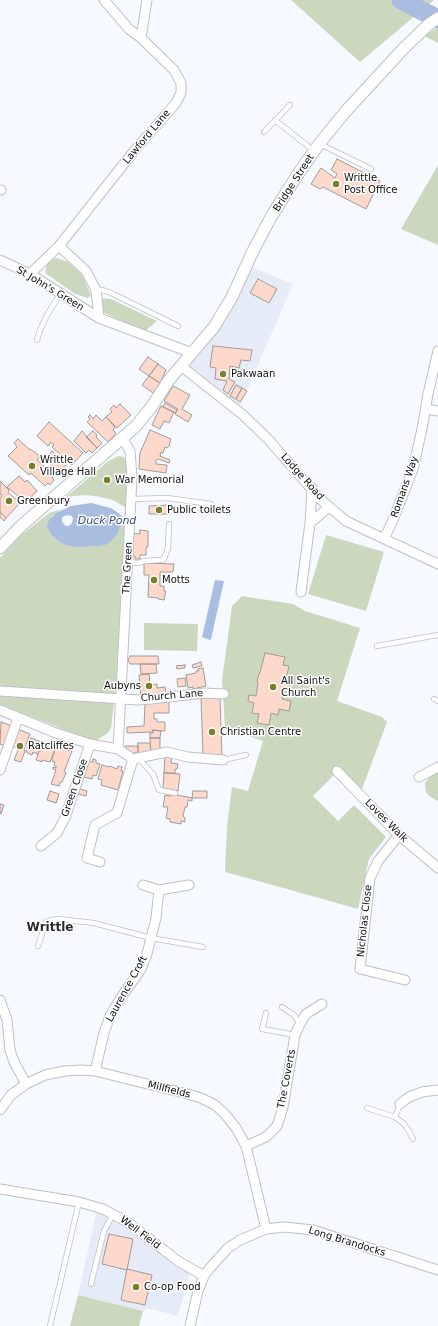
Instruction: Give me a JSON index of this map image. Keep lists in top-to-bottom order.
{
  "streets": {
    "street": [
      "Lawford Lane",
      "Bridge Street",
      "St John's Green",
      "Lodge Road",
      "Romans Way",
      "The Green",
      "Church Lane",
      "Green Close",
      "Loves Walk",
      "Nicholas Close",
      "Laurence Croft",
      "The Coverts",
      "Millfields",
      "Well Field",
      "Long Brandocks"
    ]
  },
  "crossings": [
    ["Lawford Lane", "St John's Green"],
    ["Bridge Street", "St John's Green"],
    ["Bridge Street", "Lodge Road"],
    ["St John's Green", "Lodge Road"],
    ["Lodge Road", "Romans Way"],
    ["The Green", "Church Lane"],
    ["Loves Walk", "Nicholas Close"],
    ["Laurence Croft", "Millfields"],
    ["The Coverts", "Millfields"],
    ["Millfields", "Long Brandocks"],
    ["Well Field", "Long Brandocks"]
  ],
  "districts": ["Writtle"],
  "water": ["Duck Pond"],
  "places": [
    "Writtle Post Office",
    "Pakwaan",
    "Writtle Village Hall",
    "War Memorial",
    "Greenbury",
    "Public toilets",
    "Motts",
    "Aubyns",
    "All Saint's Church",
    "Christian Centre",
    "Ratcliffes",
    "Co-op Food"
  ]
}
